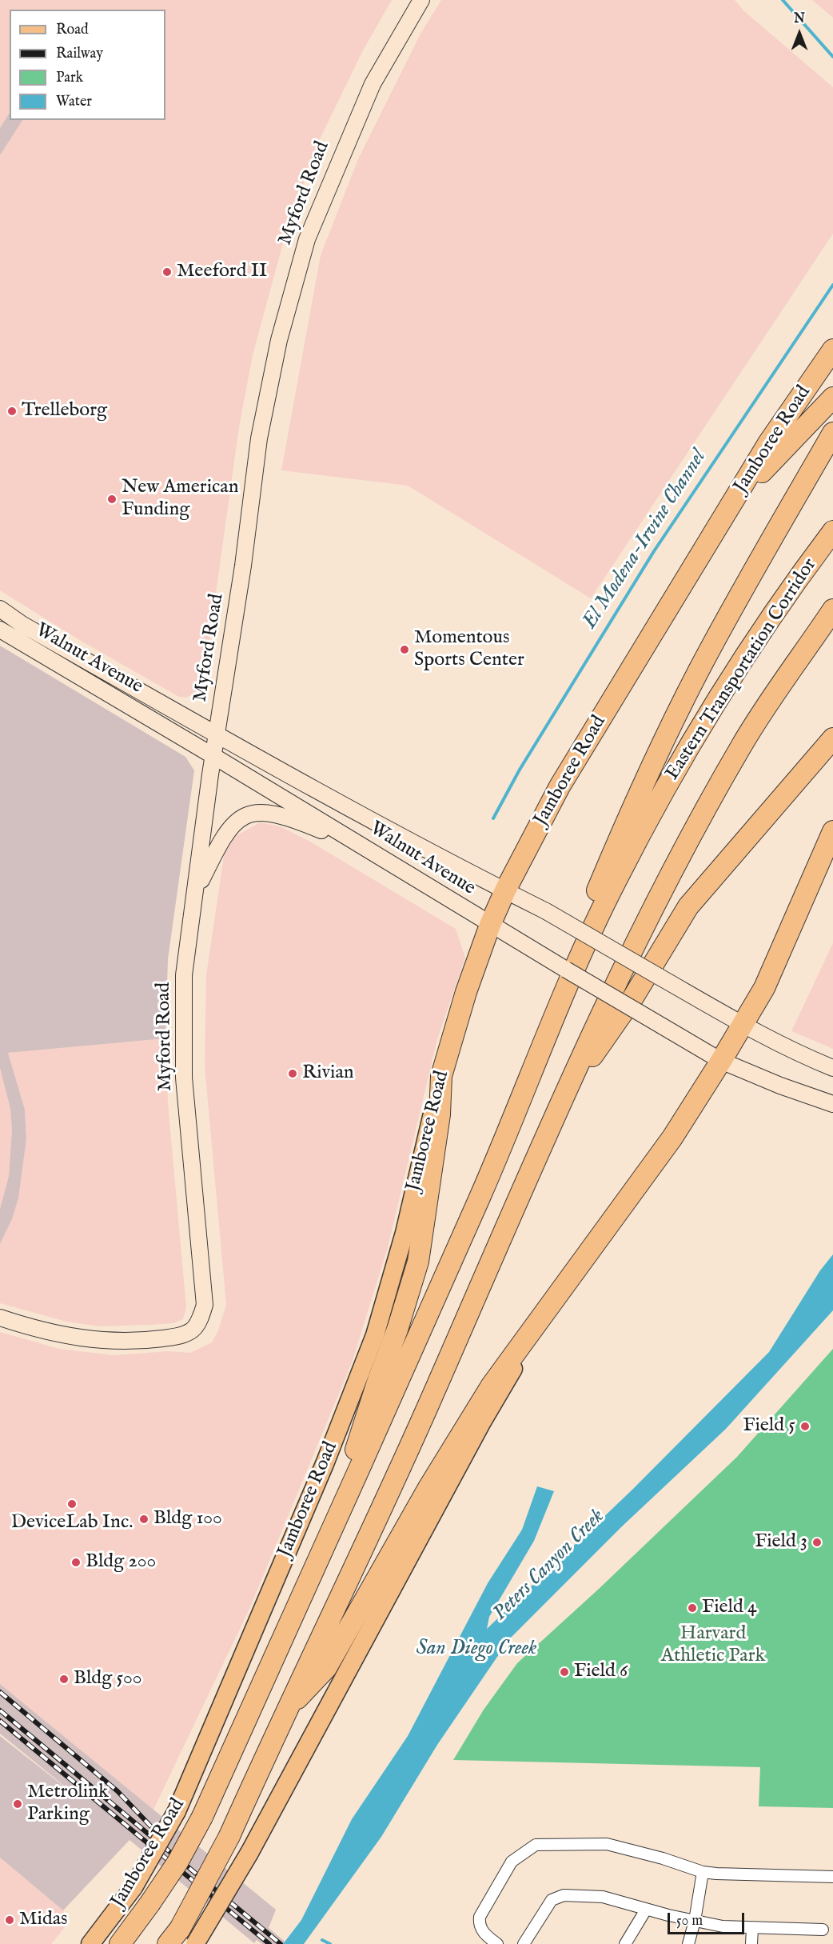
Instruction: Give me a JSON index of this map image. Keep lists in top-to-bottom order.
{
  "streets": {
    "highway": ["Jamboree Road", "Eastern Transportation Corridor"],
    "main road": ["Myford Road", "Walnut Avenue"]
  },
  "crossings": [
    ["Myford Road", "Walnut Avenue"],
    ["Jamboree Road", "Walnut Avenue"],
    ["Jamboree Road", "Eastern Transportation Corridor"]
  ],
  "water": ["El Modena-Irvine Channel", "Peters Canyon Creek", "San Diego Creek"],
  "parks": ["Harvard Athletic Park"],
  "places": [
    "Meeford II",
    "Trelleborg",
    "New American Funding",
    "Momentous Sports Center",
    "Rivian",
    "Field 5",
    "DeviceLab Inc.",
    "Bldg 100",
    "Field 3",
    "Bldg 200",
    "Field 4",
    "Field 6",
    "Bldg 500",
    "Metrolink Parking",
    "Midas"
  ],
  "legend": [
    "Road",
    "Railway",
    "Park",
    "Water"
  ],
  "scale_bar": "50 m",
  "north": "top"
}
